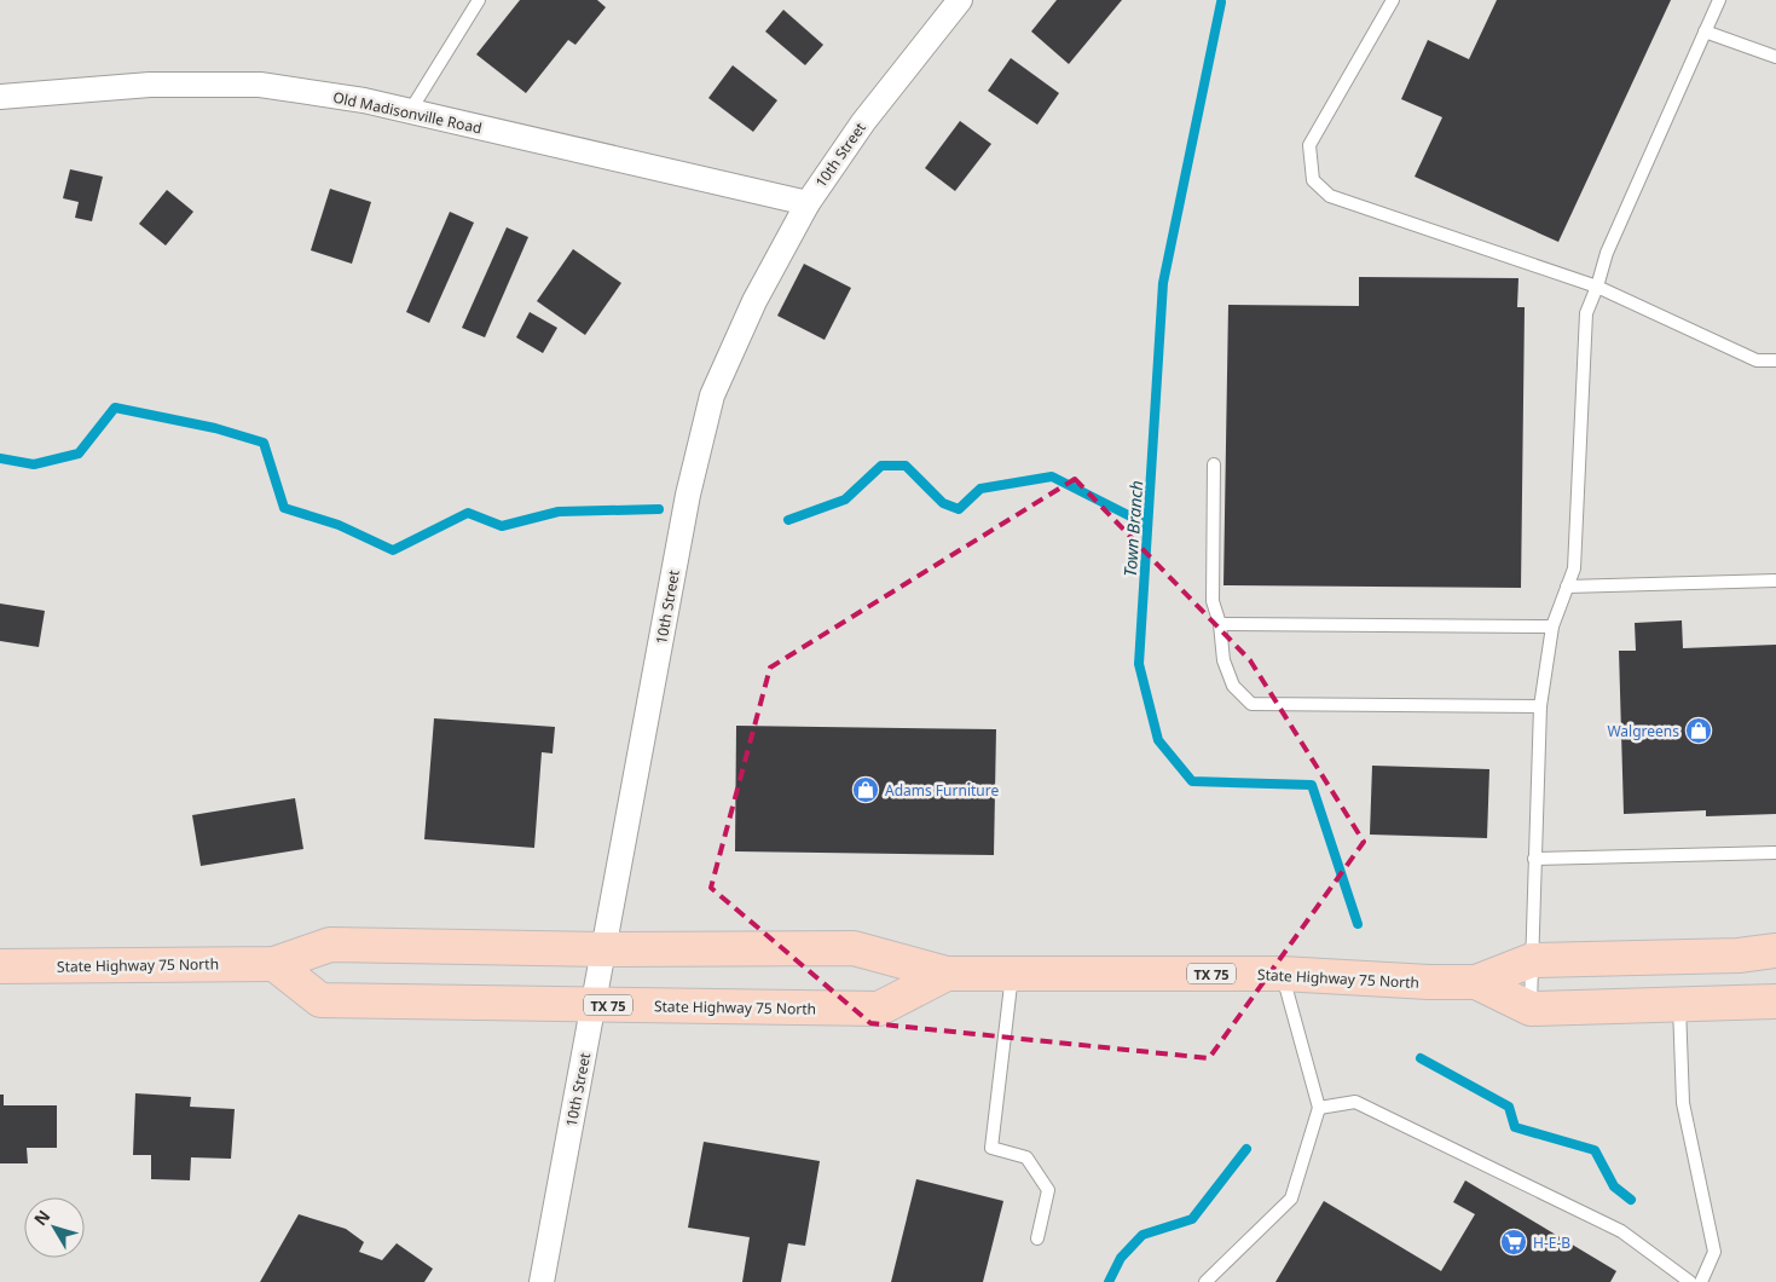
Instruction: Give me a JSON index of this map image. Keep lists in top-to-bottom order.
{
  "streets": {
    "main road": ["State Highway 75 North", "TX 75"],
    "street": ["Old Madisonville Road", "10th Street"]
  },
  "crossings": [
    ["Old Madisonville Road", "10th Street"],
    ["10th Street", "State Highway 75 North"]
  ],
  "water": ["Town Branch"],
  "places": {
    "shop": ["Walgreens", "Adams Furniture"],
    "supermarket": ["H-E-B"]
  },
  "north": "top left"
}
